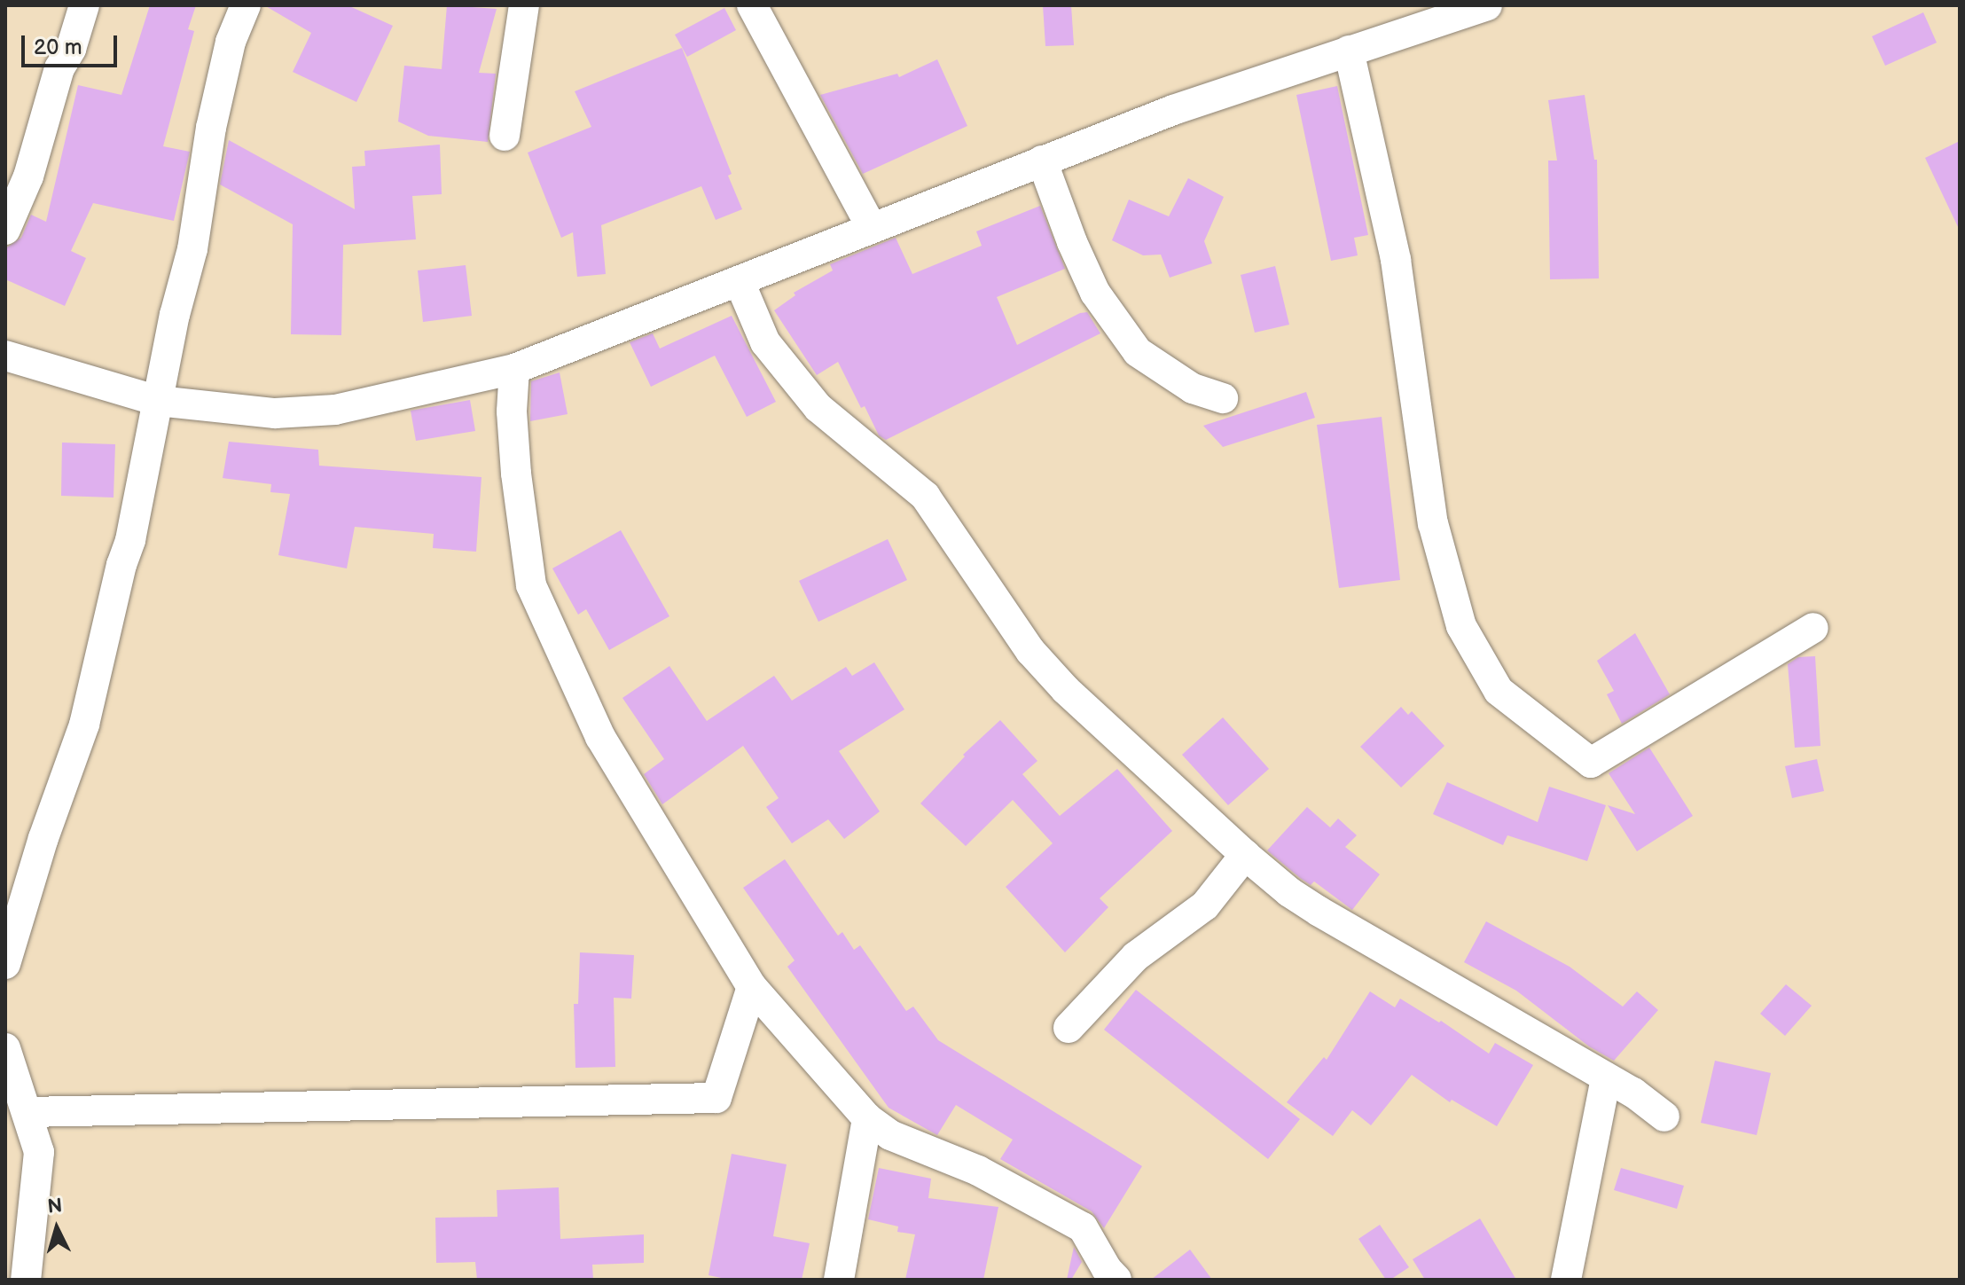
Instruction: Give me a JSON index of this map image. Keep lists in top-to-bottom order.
{
  "scale_bar": "20 m",
  "north": "top"
}
